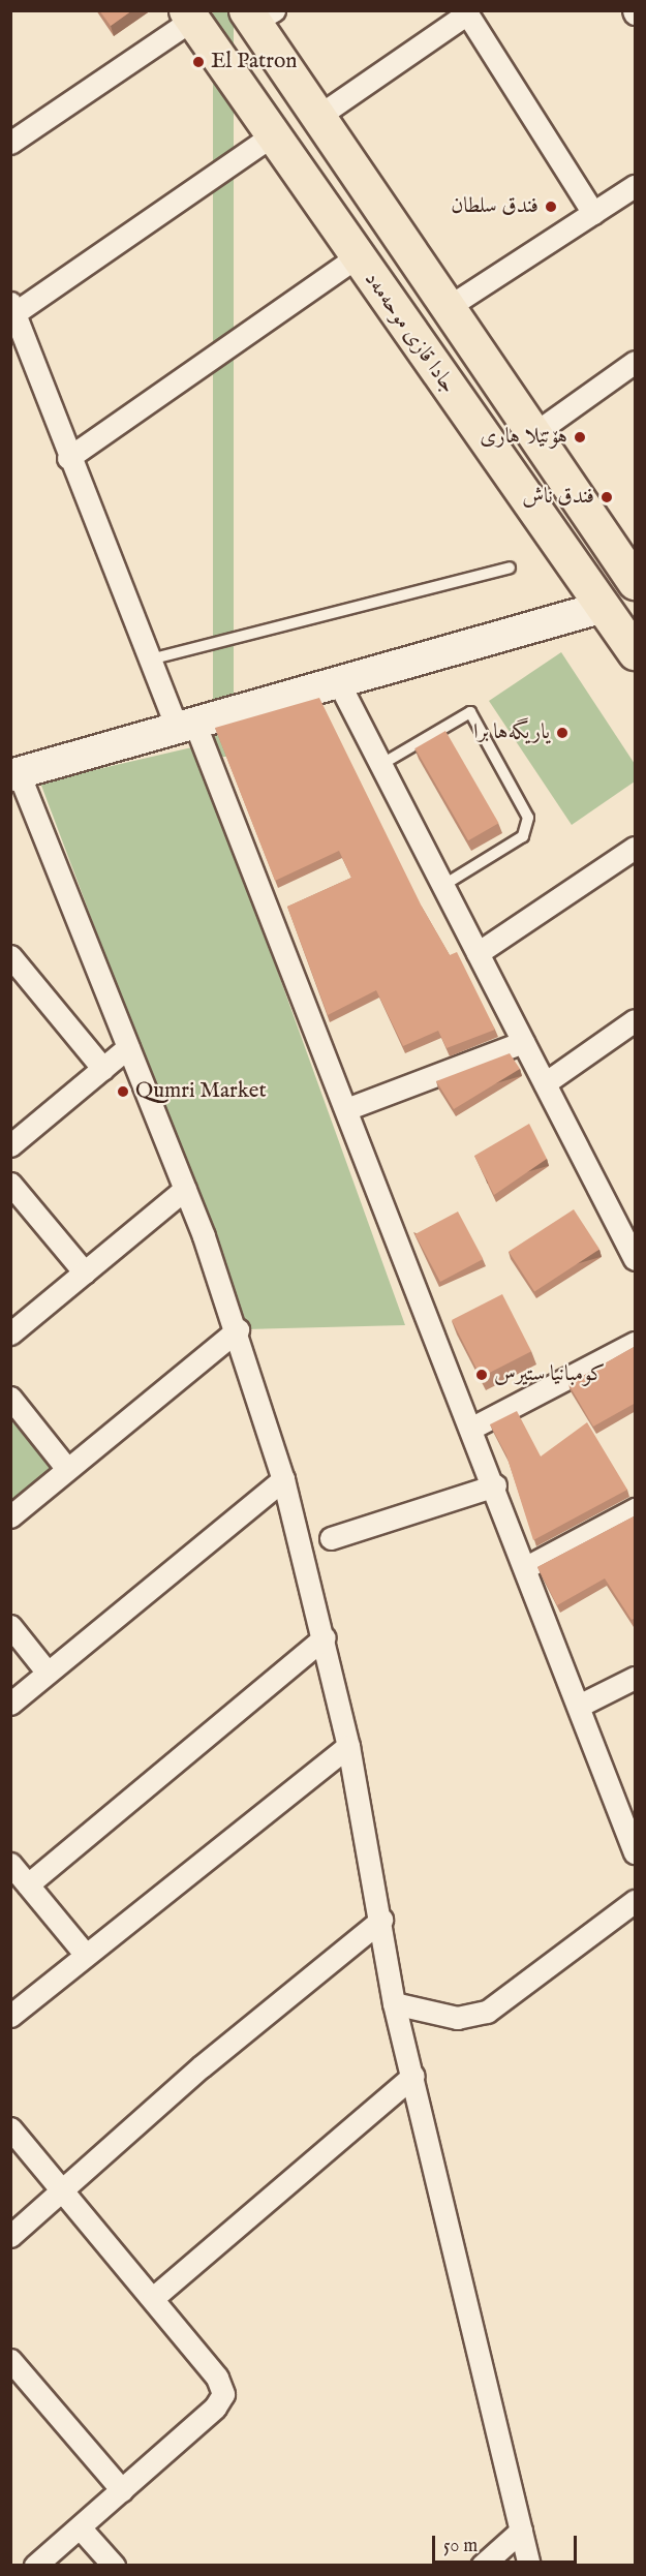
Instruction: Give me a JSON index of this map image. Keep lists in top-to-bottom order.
{
  "streets": {
    "main road": ["جادا قازی موحەمەد"]
  },
  "places": [
    "El Patron",
    "فندق سلطان",
    "هۆتێلا هاری",
    "فندق ناش",
    "یاریگەها برا",
    "Qumri Market",
    "كومبانيا ستيرس"
  ],
  "scale_bar": "50 m"
}
